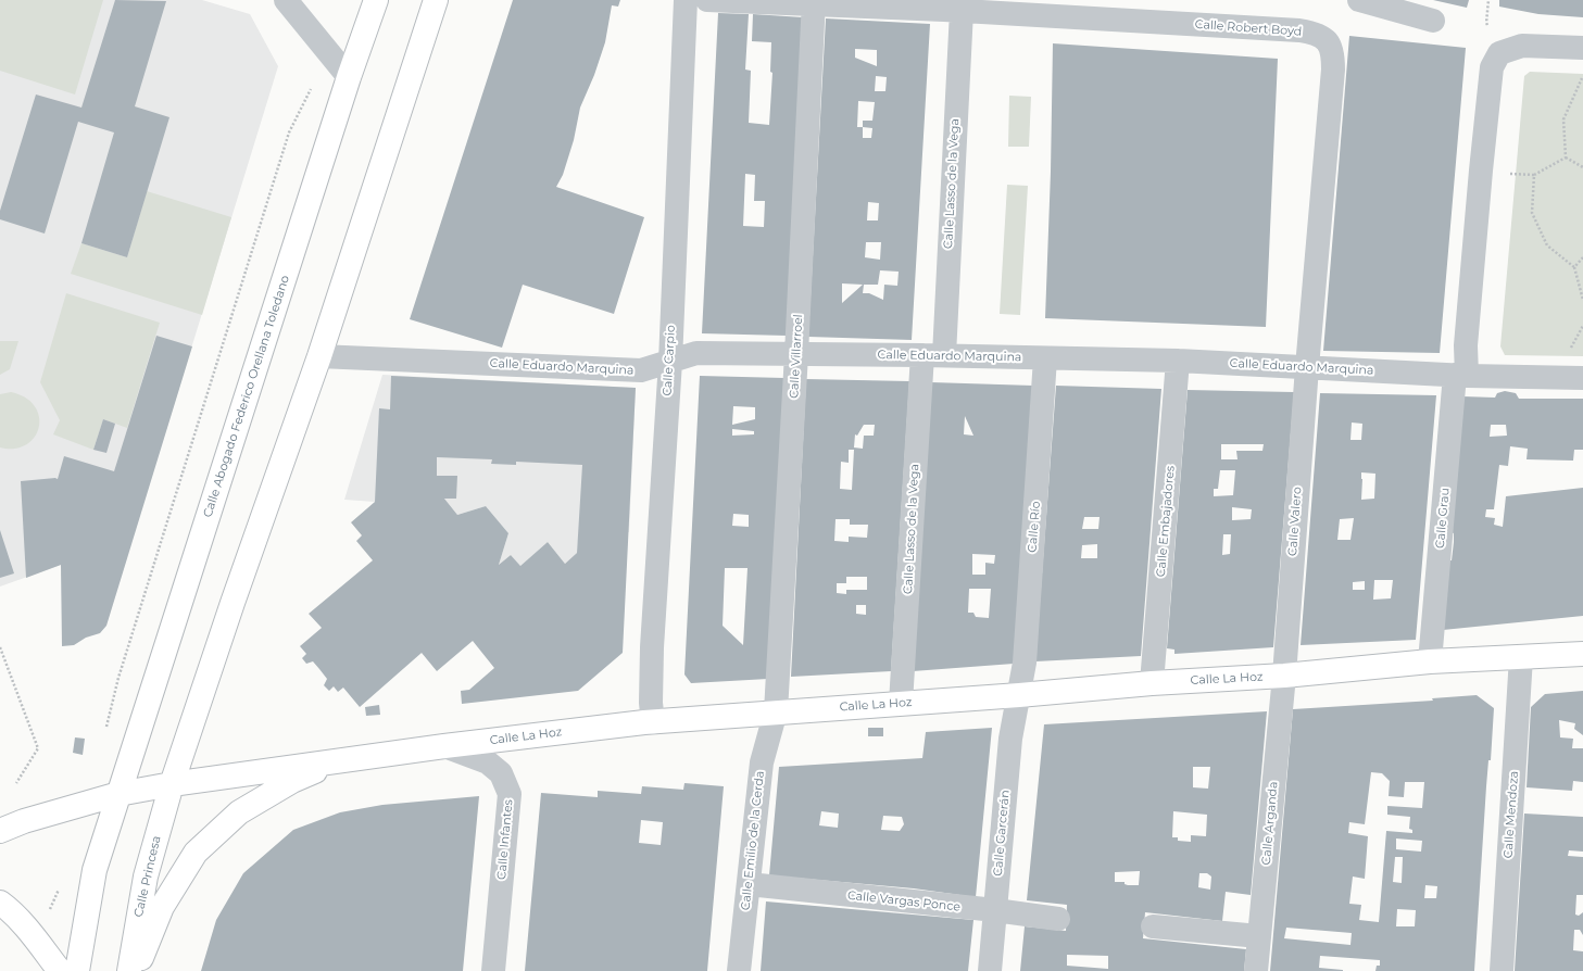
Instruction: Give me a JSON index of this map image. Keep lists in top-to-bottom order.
{
  "streets": {
    "main road": ["Calle Abogado Federico Orellana Toledano", "Calle La Hoz", "Calle Princesa"],
    "street": [
      "Calle Robert Boyd",
      "Calle Lasso de la Vega",
      "Calle Villarroel",
      "Calle Eduardo Marquina",
      "Calle Carpio",
      "Calle Grau",
      "Calle Embajadores",
      "Calle Valero",
      "Calle Río",
      "Calle Mendoza",
      "Calle Arganda",
      "Calle Garcerán",
      "Calle Infantes",
      "Calle Emilio de la Cerda",
      "Calle Vargas Ponce"
    ]
  },
  "crossings": [
    ["Calle Robert Boyd", "Calle Lasso de la Vega"],
    ["Calle Robert Boyd", "Calle Eduardo Marquina"],
    ["Calle Robert Boyd", "Calle Valero"],
    ["Calle Lasso de la Vega", "Calle Eduardo Marquina"],
    ["Calle Lasso de la Vega", "Calle La Hoz"],
    ["Calle Villarroel", "Calle Eduardo Marquina"],
    ["Calle Villarroel", "Calle La Hoz"],
    ["Calle Villarroel", "Calle Emilio de la Cerda"],
    ["Calle Eduardo Marquina", "Calle Carpio"],
    ["Calle Eduardo Marquina", "Calle Grau"],
    ["Calle Eduardo Marquina", "Calle Embajadores"],
    ["Calle Eduardo Marquina", "Calle Valero"],
    ["Calle Eduardo Marquina", "Calle Río"],
    ["Calle Carpio", "Calle La Hoz"],
    ["Calle Abogado Federico Orellana Toledano", "Calle La Hoz"],
    ["Calle Grau", "Calle La Hoz"],
    ["Calle Embajadores", "Calle La Hoz"],
    ["Calle Valero", "Calle La Hoz"],
    ["Calle Valero", "Calle Arganda"],
    ["Calle Río", "Calle La Hoz"],
    ["Calle Río", "Calle Garcerán"],
    ["Calle La Hoz", "Calle Mendoza"],
    ["Calle La Hoz", "Calle Arganda"],
    ["Calle La Hoz", "Calle Garcerán"],
    ["Calle La Hoz", "Calle Infantes"],
    ["Calle La Hoz", "Calle Emilio de la Cerda"],
    ["Calle La Hoz", "Calle Princesa"],
    ["Calle Garcerán", "Calle Vargas Ponce"],
    ["Calle Emilio de la Cerda", "Calle Vargas Ponce"]
  ]
}
